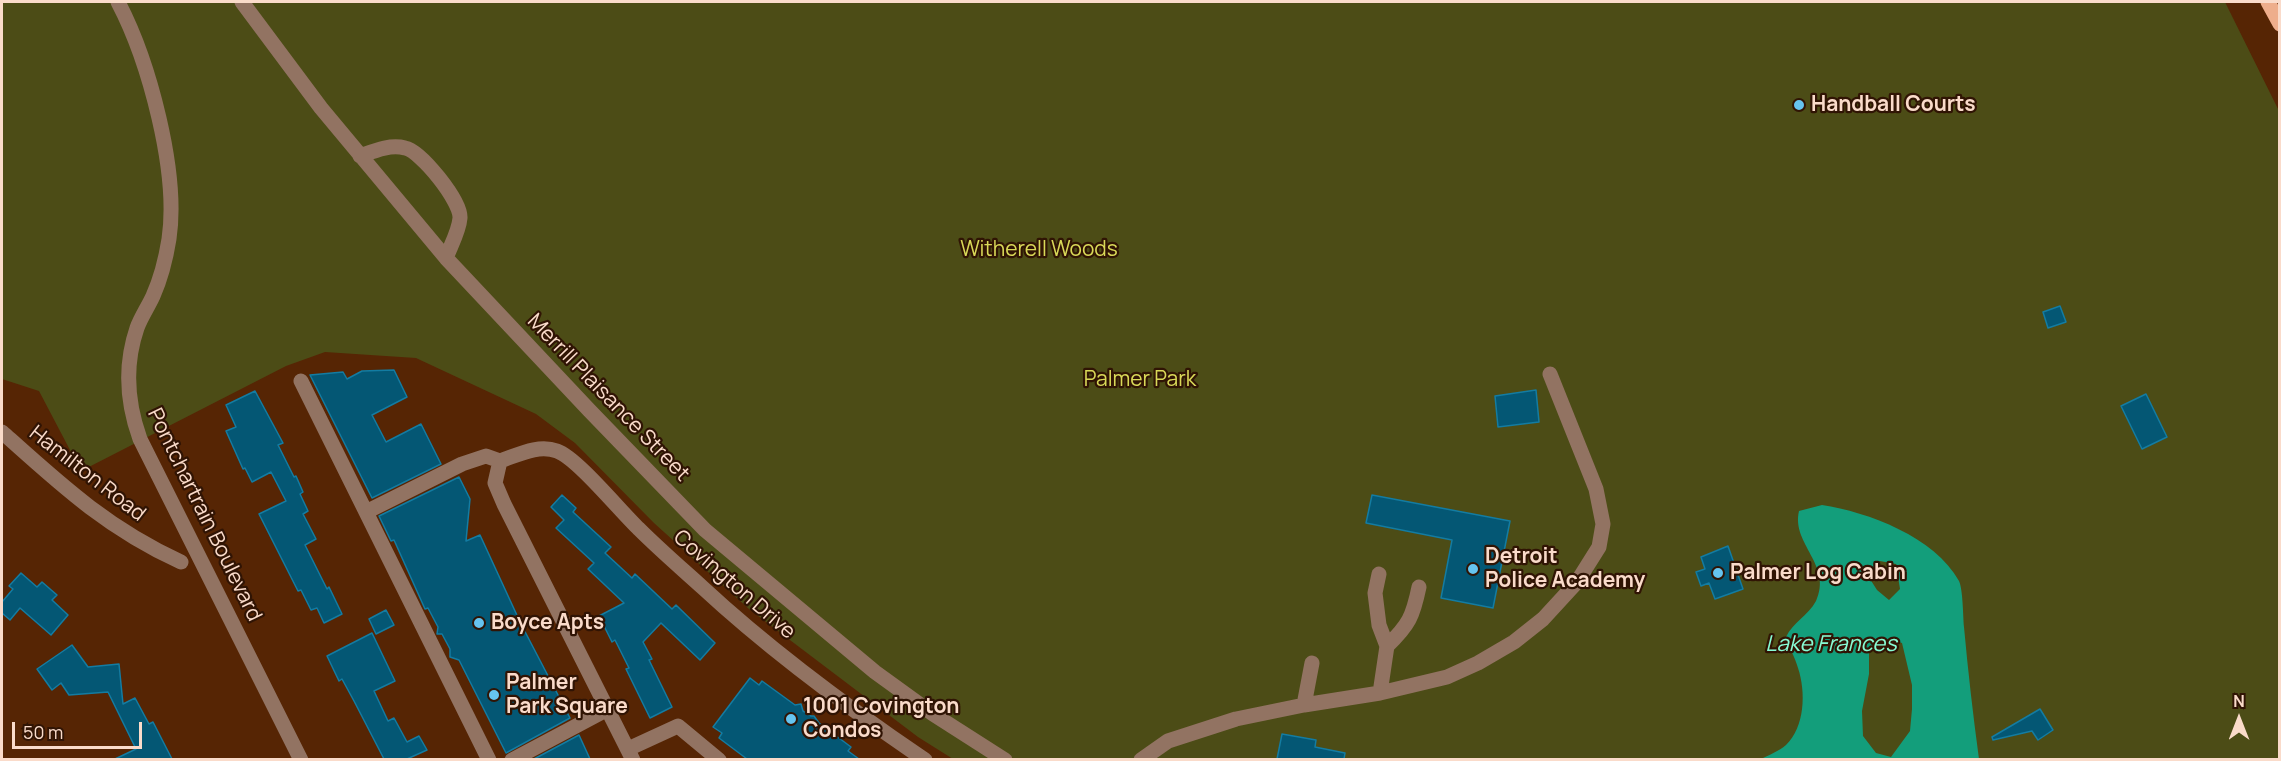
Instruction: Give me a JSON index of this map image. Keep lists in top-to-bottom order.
{
  "streets": {
    "street": [
      "Merrill Plaisance Street",
      "Hamilton Road",
      "Pontchartrain Boulevard",
      "Covington Drive"
    ]
  },
  "water": ["Lake Frances"],
  "parks": ["Witherell Woods", "Palmer Park"],
  "places": [
    "Handball Courts",
    "Detroit Police Academy",
    "Palmer Log Cabin",
    "Boyce Apts",
    "Palmer Park Square",
    "1001 Covington Condos"
  ],
  "scale_bar": "50 m",
  "north": "top"
}
